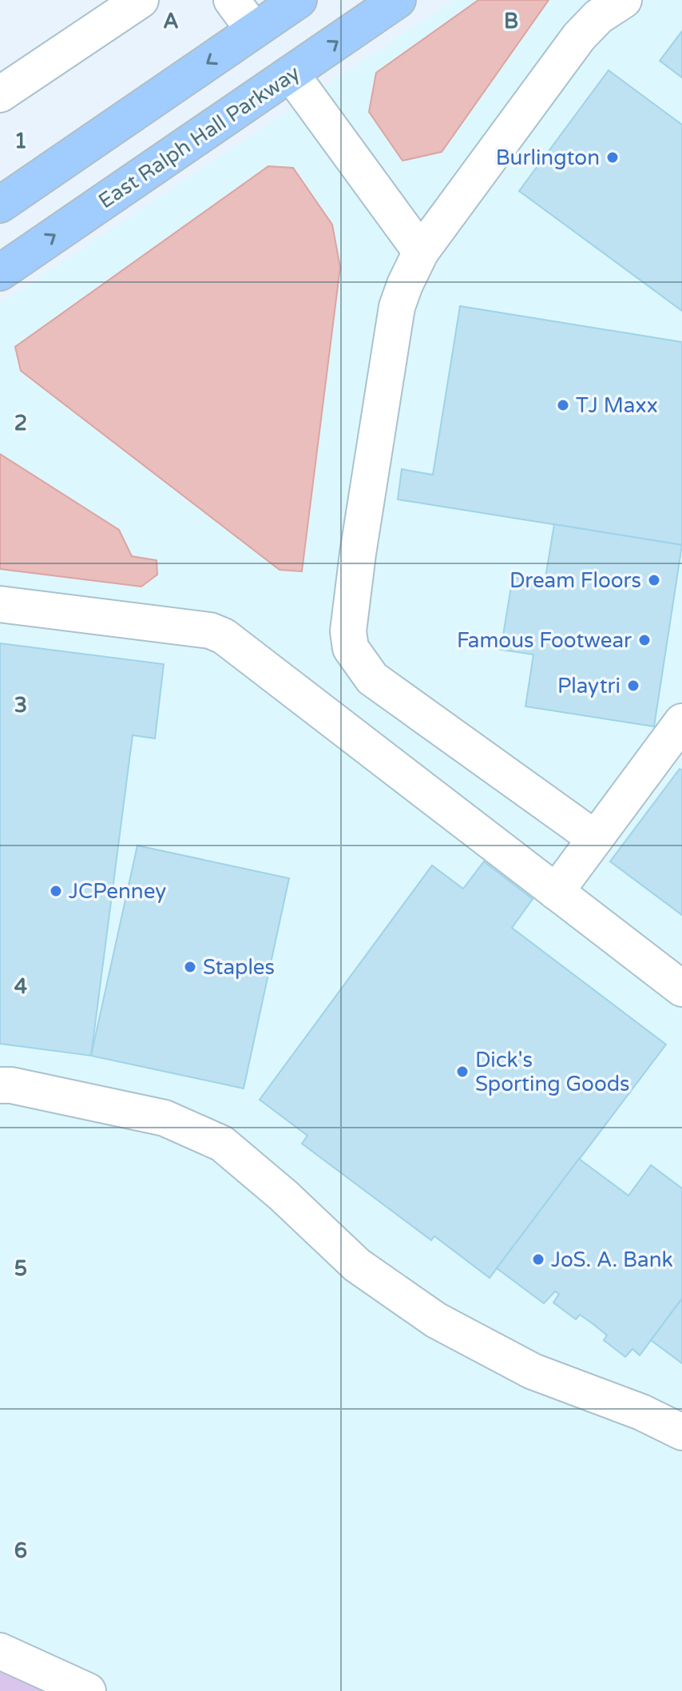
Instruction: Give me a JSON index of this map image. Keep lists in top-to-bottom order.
{
  "streets": {
    "main road": ["East Ralph Hall Parkway"]
  },
  "places": [
    "Burlington",
    "TJ Maxx",
    "Dream Floors",
    "Famous Footwear",
    "Playtri",
    "JCPenney",
    "Staples",
    "Dick's Sporting Goods",
    "JoS. A. Bank"
  ],
  "grid": {
    "columns": ["A", "B"],
    "rows": [
      "1",
      "2",
      "3",
      "4",
      "5",
      "6"
    ]
  }
}
